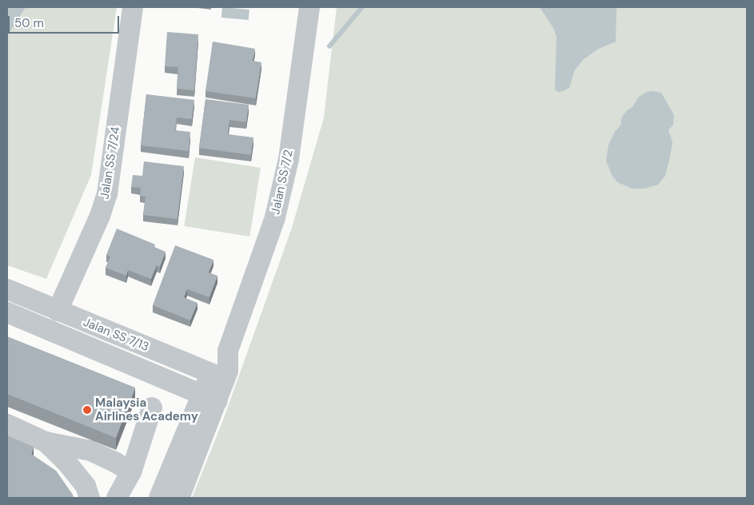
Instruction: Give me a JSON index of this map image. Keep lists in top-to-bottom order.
{
  "streets": {
    "street": ["Jalan SS 7/24", "Jalan SS 7/2", "Jalan SS 7/13"]
  },
  "crossings": [
    ["Jalan SS 7/24", "Jalan SS 7/13"],
    ["Jalan SS 7/2", "Jalan SS 7/13"]
  ],
  "places": ["Malaysia Airlines Academy"],
  "scale_bar": "50 m"
}
